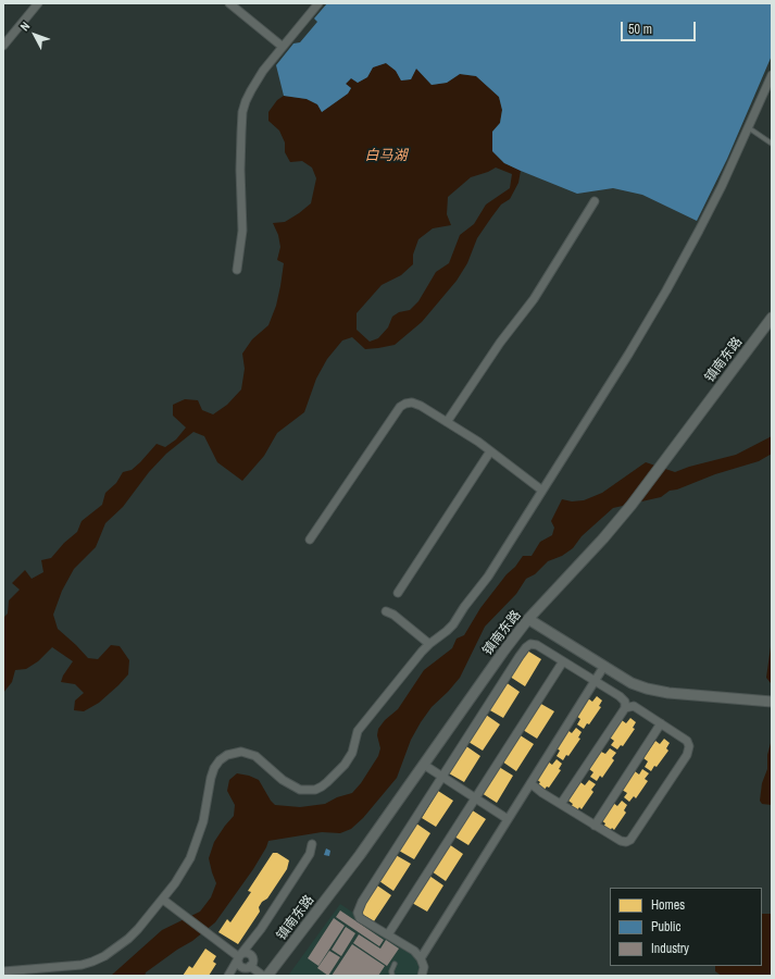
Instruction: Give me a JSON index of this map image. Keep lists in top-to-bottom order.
{
  "streets": {
    "street": ["镇南东路"]
  },
  "water": ["白马湖"],
  "legend": ["Homes", "Public", "Industry"],
  "scale_bar": "50 m",
  "north": "top left"
}
